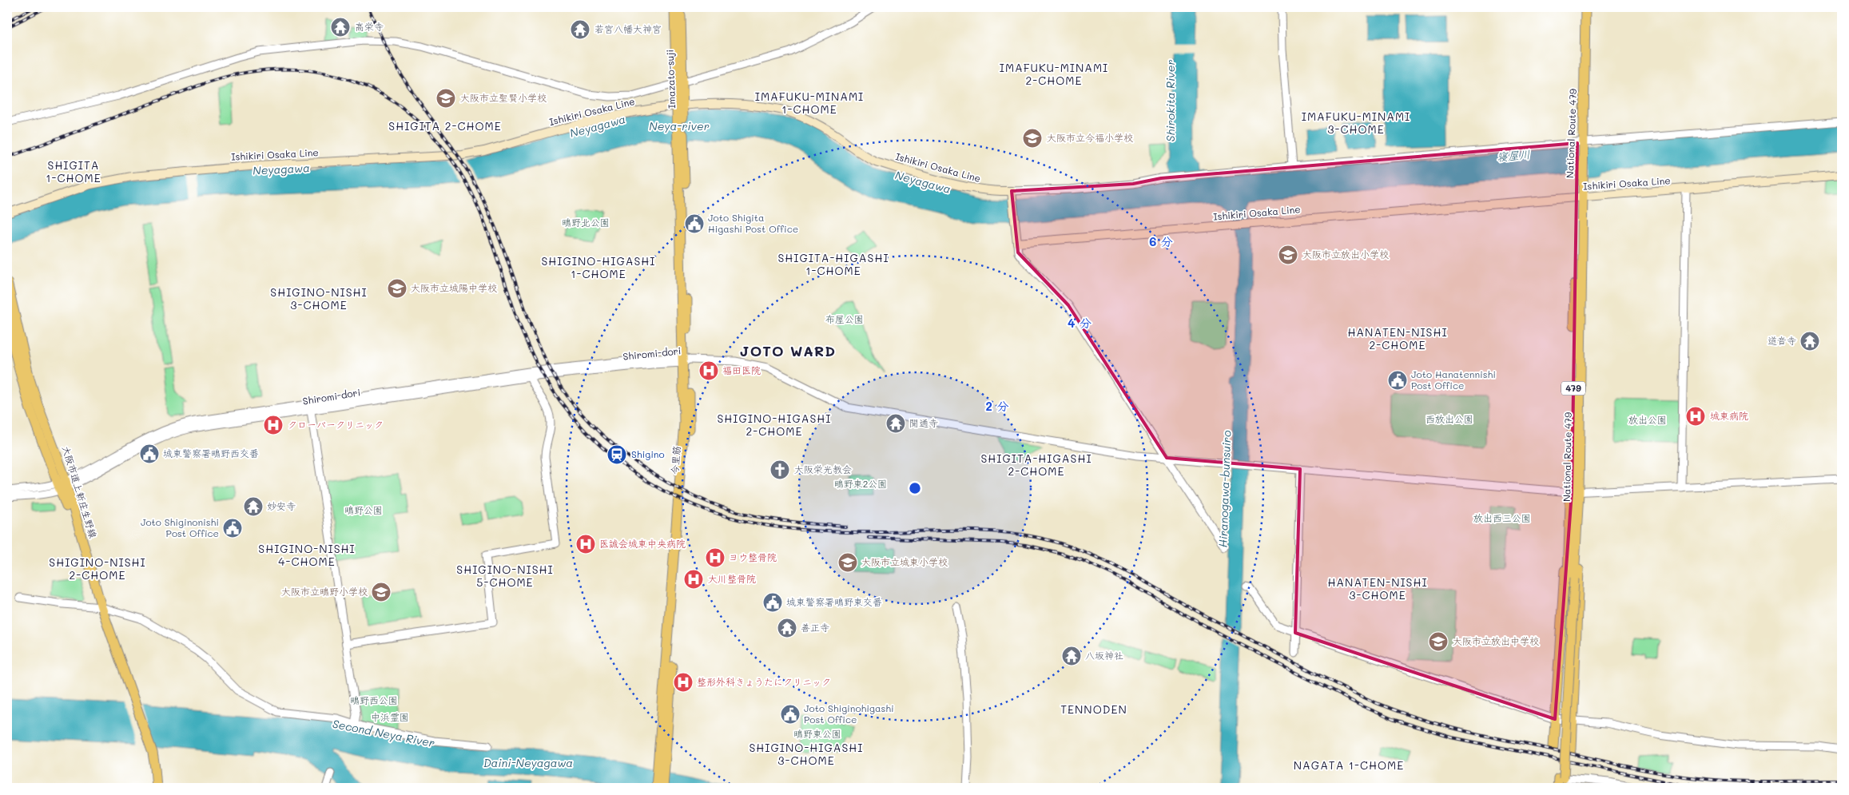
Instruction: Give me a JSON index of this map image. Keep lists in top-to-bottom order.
{
  "streets": {
    "main road": [
      "Imazato-suji",
      "Ishikiri Osaka Line",
      "National Route 479",
      "479",
      "今里筋",
      "大阪市道上新庄生野線"
    ],
    "street": ["Shiromi-dori"]
  },
  "crossings": [
    ["Imazato-suji", "Ishikiri Osaka Line"],
    ["Imazato-suji", "今里筋"],
    ["Ishikiri Osaka Line", "National Route 479"],
    ["National Route 479", "Shiromi-dori"],
    ["Shiromi-dori", "今里筋"],
    ["Shiromi-dori", "大阪市道上新庄生野線"]
  ],
  "districts": [
    "IMAFUKU-MINAMI 2-CHOME",
    "IMAFUKU-MINAMI 1-CHOME",
    "IMAFUKU-MINAMI 3-CHOME",
    "SHIGITA 2-CHOME",
    "SHIGITA 1-CHOME",
    "SHIGITA-HIGASHI 1-CHOME",
    "SHIGINO-HIGASHI 1-CHOME",
    "SHIGINO-NISHI 3-CHOME",
    "HANATEN-NISHI 2-CHOME",
    "JOTO WARD",
    "SHIGINO-HIGASHI 2-CHOME",
    "SHIGITA-HIGASHI 2-CHOME",
    "SHIGINO-NISHI 4-CHOME",
    "SHIGINO-NISHI 2-CHOME",
    "SHIGINO-NISHI 5-CHOME",
    "HANATEN-NISHI 3-CHOME",
    "TENNODEN",
    "SHIGINO-HIGASHI 3-CHOME",
    "NAGATA 1-CHOME"
  ],
  "water": [
    "Shirokita River",
    "Neyagawa",
    "Neya-river",
    "寝屋川",
    "Hiranogawa-bunsuiro",
    "Second Neya River",
    "Daini-Neyagawa"
  ],
  "parks": [
    "鴫野北公園",
    "布屋公園",
    "西放出公園",
    "放出公園",
    "鴫野東2公園",
    "鴫野公園",
    "放出西三公園",
    "鴫野西公園",
    "中浜霊園",
    "鴫野東公園"
  ],
  "places": {
    "temple": [
      "高栄寺",
      "若宮八幡大神宮",
      "道音寺",
      "聞通寺",
      "妙安寺",
      "善正寺",
      "八坂神社"
    ],
    "school or university": [
      "大阪市立聖賢小学校",
      "大阪市立今福小学校",
      "大阪市立放出小学校",
      "大阪市立城陽中学校",
      "大阪市立城東小学校",
      "大阪市立鴫野小学校",
      "大阪市立放出中学校"
    ],
    "public building": [
      "Joto Shigita Higashi Post Office",
      "Joto Hanatennishi Post Office",
      "城東警察署鴫野西交番",
      "Joto Shiginonishi Post Office",
      "城東警察署鴫野東交番",
      "Joto Shiginohigashi Post Office"
    ],
    "hospital": [
      "福田医院",
      "城東病院",
      "クローバークリニック",
      "医誠会城東中央病院",
      "ヨウ整骨院",
      "大川整骨院",
      "整形外科きょうたにクリニック"
    ],
    "station": ["Shigino"],
    "church": ["大阪栄光教会"]
  },
  "rings": ["6 分", "4 分", "2 分"]
}
